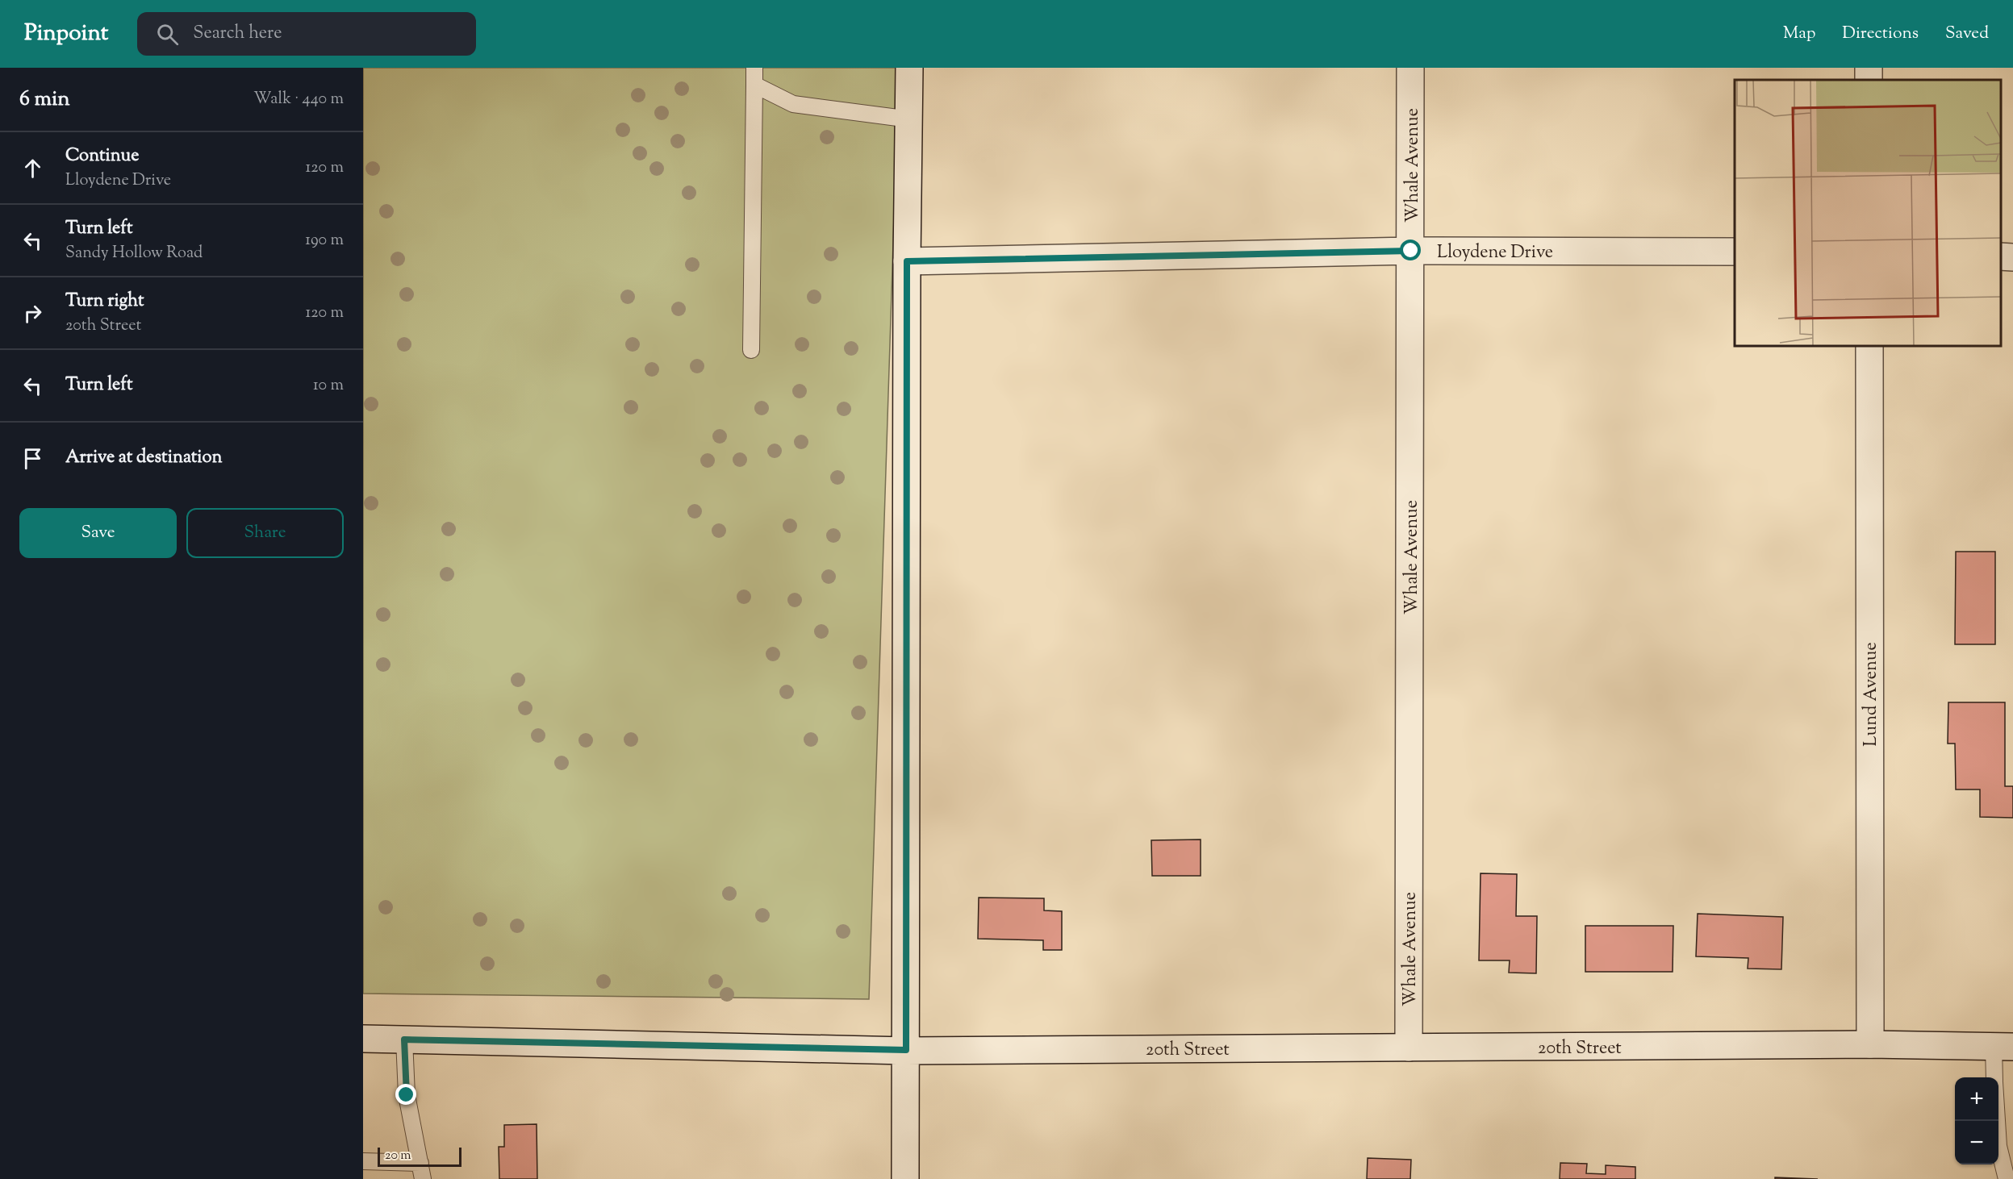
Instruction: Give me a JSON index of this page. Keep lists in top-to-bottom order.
{
  "streets": {
    "street": [
      "Whale Avenue",
      "Lloydene Drive",
      "Lund Avenue",
      "20th Street"
    ]
  },
  "crossings": [
    ["Whale Avenue", "Lloydene Drive"],
    ["Whale Avenue", "20th Street"],
    ["Lund Avenue", "20th Street"]
  ],
  "scale_bar": "20 m",
  "page": {
    "header": "Pinpoint",
    "search": "Search here",
    "nav": ["Map", "Directions", "Saved"],
    "heading": ["6 min", "Walk · 440 m"],
    "list": [
      ["Continue", "Lloydene Drive", "120 m"],
      ["Turn left", "Sandy Hollow Road", "190 m"],
      ["Turn right", "20th Street", "120 m"],
      ["Turn left", "10 m"],
      "Arrive at destination"
    ],
    "buttons": ["Save", "Share"],
    "map_buttons": ["+", "−"],
    "scale": "20 m"
  }
}
